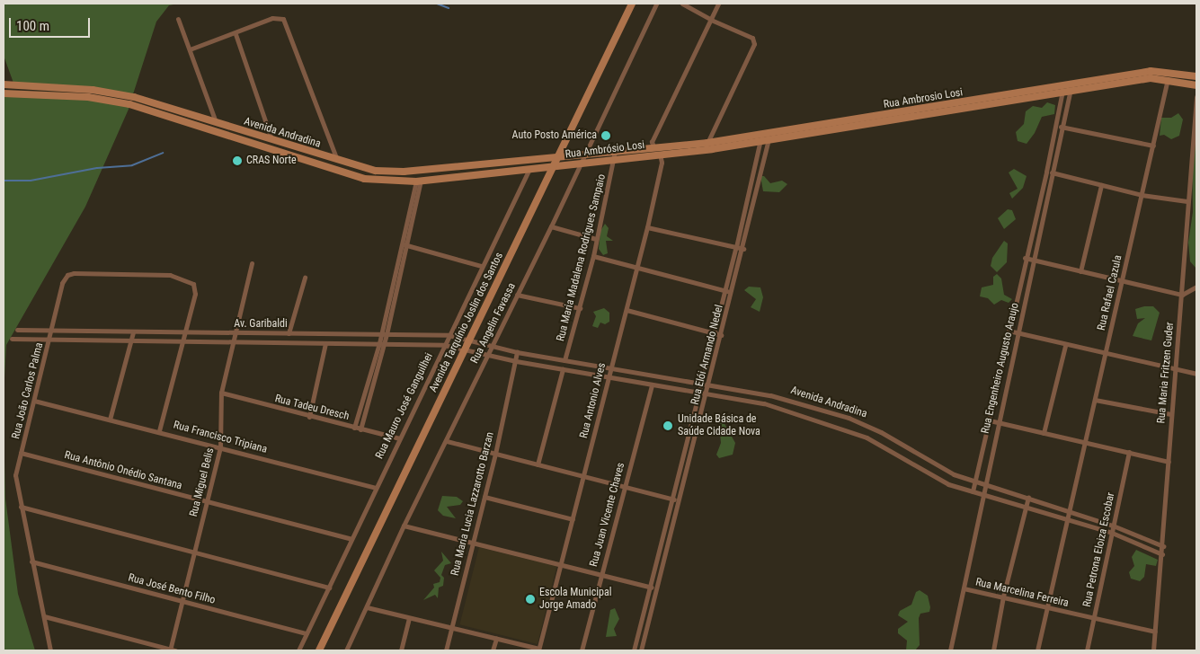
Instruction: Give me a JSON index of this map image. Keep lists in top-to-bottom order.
{
  "streets": {
    "street": [
      "Rua Ambrosio Losi",
      "Avenida Andradina",
      "Rua Ambrósio Losi",
      "Rua Maria Madalena Rodrigues Sampaio",
      "Rua Rafael Cazula",
      "Avenida Tarquínio Joslin dos Santos",
      "Rua Angelin Favassa",
      "Av. Garibaldi",
      "Rua Elói Armando Nedel",
      "Rua Engenheiro Augusto Araujo",
      "Rua Maria Fritzen Guder",
      "Rua João Carlos Palma",
      "Rua Antonio Alves",
      "Rua Mauro José Ganguilhei",
      "Rua Tadeu Dresch",
      "Rua Francisco Tripiana",
      "Rua Antônio Onédio Santana",
      "Rua Miguel Belis",
      "Rua Maria Lucia Lazzarotto Barzan",
      "Rua Juan Vicente Chaves",
      "Rua Petrona Eloiza Escobar",
      "Rua José Bento Filho",
      "Rua Marcelina Ferreira"
    ]
  },
  "crossings": [
    ["Rua Ambrosio Losi", "Rua Ambrósio Losi"],
    ["Rua Ambrosio Losi", "Rua Rafael Cazula"],
    ["Rua Ambrosio Losi", "Rua Elói Armando Nedel"],
    ["Rua Ambrosio Losi", "Rua Engenheiro Augusto Araujo"],
    ["Rua Ambrosio Losi", "Rua Antonio Alves"],
    ["Avenida Andradina", "Rua Ambrósio Losi"],
    ["Avenida Andradina", "Rua Maria Madalena Rodrigues Sampaio"],
    ["Avenida Andradina", "Rua Rafael Cazula"],
    ["Avenida Andradina", "Avenida Tarquínio Joslin dos Santos"],
    ["Avenida Andradina", "Rua Angelin Favassa"],
    ["Avenida Andradina", "Av. Garibaldi"],
    ["Avenida Andradina", "Rua Elói Armando Nedel"],
    ["Avenida Andradina", "Rua Engenheiro Augusto Araujo"],
    ["Avenida Andradina", "Rua Maria Fritzen Guder"],
    ["Avenida Andradina", "Rua Antonio Alves"],
    ["Avenida Andradina", "Rua Mauro José Ganguilhei"],
    ["Avenida Andradina", "Rua Maria Lucia Lazzarotto Barzan"],
    ["Avenida Andradina", "Rua Petrona Eloiza Escobar"],
    ["Rua Ambrósio Losi", "Rua Maria Madalena Rodrigues Sampaio"],
    ["Rua Ambrósio Losi", "Avenida Tarquínio Joslin dos Santos"],
    ["Rua Ambrósio Losi", "Rua Angelin Favassa"],
    ["Rua Ambrósio Losi", "Rua Antonio Alves"],
    ["Rua Rafael Cazula", "Av. Garibaldi"],
    ["Rua Rafael Cazula", "Rua Marcelina Ferreira"],
    ["Avenida Tarquínio Joslin dos Santos", "Av. Garibaldi"],
    ["Rua Angelin Favassa", "Av. Garibaldi"],
    ["Av. Garibaldi", "Rua Elói Armando Nedel"],
    ["Av. Garibaldi", "Rua Engenheiro Augusto Araujo"],
    ["Av. Garibaldi", "Rua Maria Fritzen Guder"],
    ["Av. Garibaldi", "Rua João Carlos Palma"],
    ["Av. Garibaldi", "Rua Antonio Alves"],
    ["Av. Garibaldi", "Rua Mauro José Ganguilhei"],
    ["Av. Garibaldi", "Rua Miguel Belis"],
    ["Av. Garibaldi", "Rua Maria Lucia Lazzarotto Barzan"],
    ["Av. Garibaldi", "Rua Juan Vicente Chaves"],
    ["Av. Garibaldi", "Rua Petrona Eloiza Escobar"],
    ["Rua Engenheiro Augusto Araujo", "Rua Marcelina Ferreira"],
    ["Rua Maria Fritzen Guder", "Rua Marcelina Ferreira"],
    ["Rua João Carlos Palma", "Rua Francisco Tripiana"],
    ["Rua João Carlos Palma", "Rua Antônio Onédio Santana"],
    ["Rua João Carlos Palma", "Rua José Bento Filho"],
    ["Rua Mauro José Ganguilhei", "Rua Tadeu Dresch"],
    ["Rua Mauro José Ganguilhei", "Rua Francisco Tripiana"],
    ["Rua Mauro José Ganguilhei", "Rua Antônio Onédio Santana"],
    ["Rua Mauro José Ganguilhei", "Rua José Bento Filho"],
    ["Rua Tadeu Dresch", "Rua Miguel Belis"],
    ["Rua Francisco Tripiana", "Rua Miguel Belis"],
    ["Rua Antônio Onédio Santana", "Rua Miguel Belis"],
    ["Rua Miguel Belis", "Rua José Bento Filho"],
    ["Rua Petrona Eloiza Escobar", "Rua Marcelina Ferreira"]
  ],
  "places": [
    "Auto Posto América",
    "CRAS Norte",
    "Unidade Básica de Saúde Cidade Nova",
    "Escola Municipal Jorge Amado"
  ],
  "scale_bar": "100 m"
}
